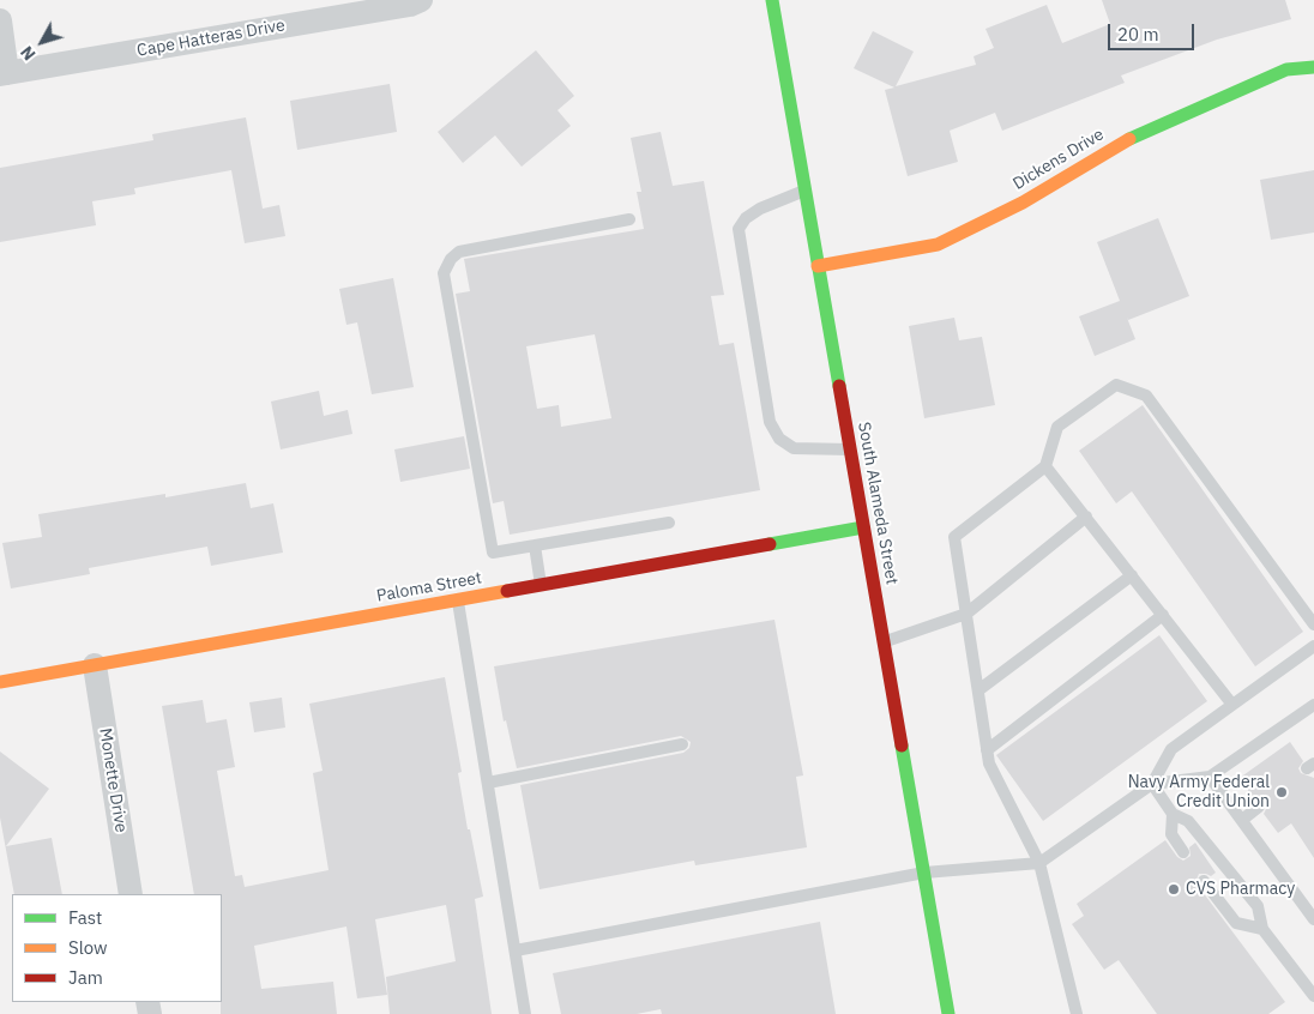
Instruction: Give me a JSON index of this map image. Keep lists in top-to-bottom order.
{
  "streets": {
    "street": [
      "Cape Hatteras Drive",
      "Dickens Drive",
      "South Alameda Street",
      "Paloma Street",
      "Monette Drive"
    ]
  },
  "crossings": [
    ["Dickens Drive", "South Alameda Street"],
    ["South Alameda Street", "Paloma Street"],
    ["Paloma Street", "Monette Drive"]
  ],
  "places": ["Navy Army Federal Credit Union", "CVS Pharmacy"],
  "legend": ["Fast", "Slow", "Jam"],
  "scale_bar": "20 m",
  "north": "bottom left"
}
